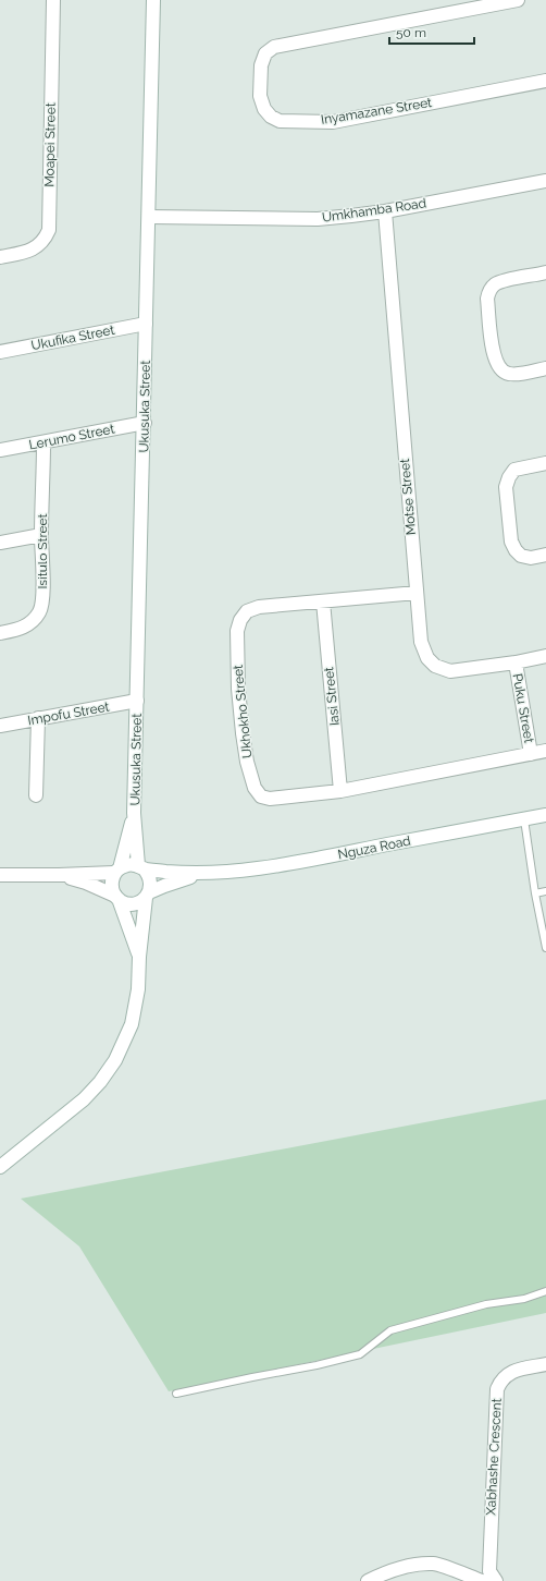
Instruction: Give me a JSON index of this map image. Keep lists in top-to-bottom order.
{
  "streets": {
    "street": [
      "Inyamazane Street",
      "Moapei Street",
      "Umkhamba Road",
      "Ukufika Street",
      "Ukusuka Street",
      "Lerumo Street",
      "Motse Street",
      "Isitulo Street",
      "Iasi Street",
      "Puku Street",
      "Ukhokho Street",
      "Impofu Street",
      "Nguza Road",
      "Xabhashe Crescent"
    ]
  },
  "crossings": [
    ["Umkhamba Road", "Ukusuka Street"],
    ["Umkhamba Road", "Motse Street"],
    ["Ukufika Street", "Ukusuka Street"],
    ["Ukusuka Street", "Lerumo Street"],
    ["Ukusuka Street", "Impofu Street"],
    ["Ukusuka Street", "Nguza Road"],
    ["Lerumo Street", "Isitulo Street"],
    ["Motse Street", "Puku Street"],
    ["Motse Street", "Ukhokho Street"],
    ["Iasi Street", "Ukhokho Street"],
    ["Puku Street", "Ukhokho Street"]
  ],
  "scale_bar": "50 m"
}
